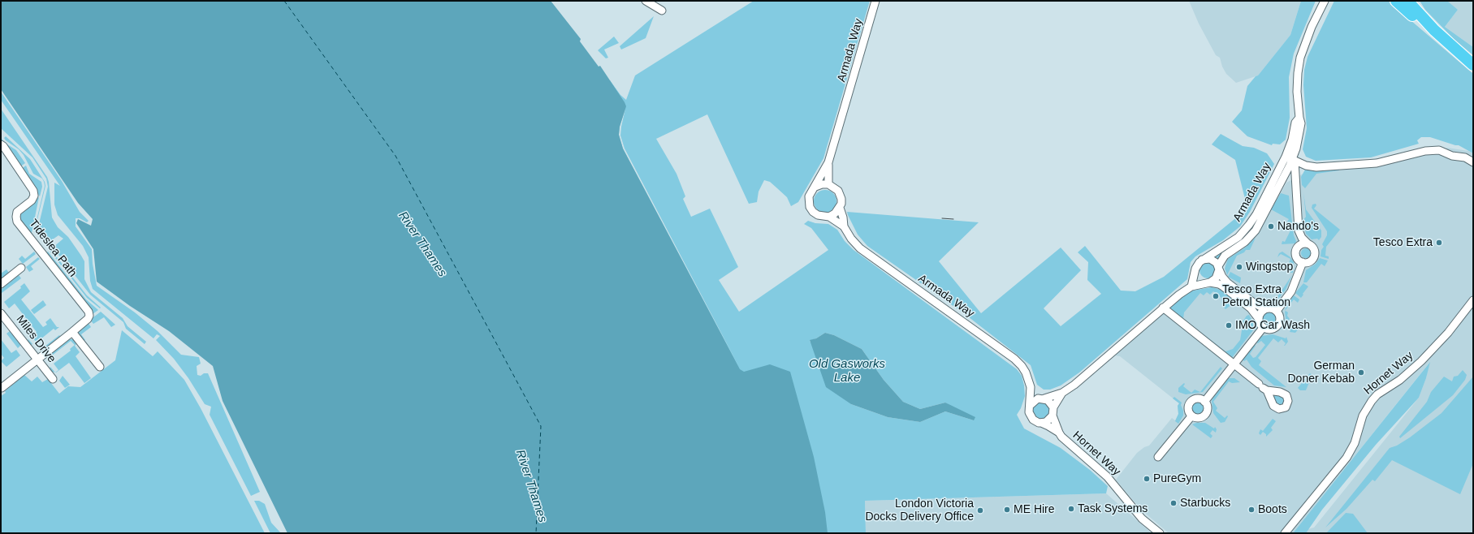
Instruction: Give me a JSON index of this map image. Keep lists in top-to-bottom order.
{
  "streets": {
    "street": [
      "Armada Way",
      "Tideslea Path",
      "Miles Drive",
      "Hornet Way"
    ]
  },
  "crossings": [
    ["Armada Way", "Hornet Way"]
  ],
  "water": ["River Thames", "Old Gasworks Lake"],
  "places": [
    "Nando's",
    "Tesco Extra",
    "Wingstop",
    "Tesco Extra Petrol Station",
    "IMO Car Wash",
    "German Doner Kebab",
    "PureGym",
    "Starbucks",
    "Task Systems",
    "ME Hire",
    "Boots",
    "London Victoria Docks Delivery Office"
  ]
}
